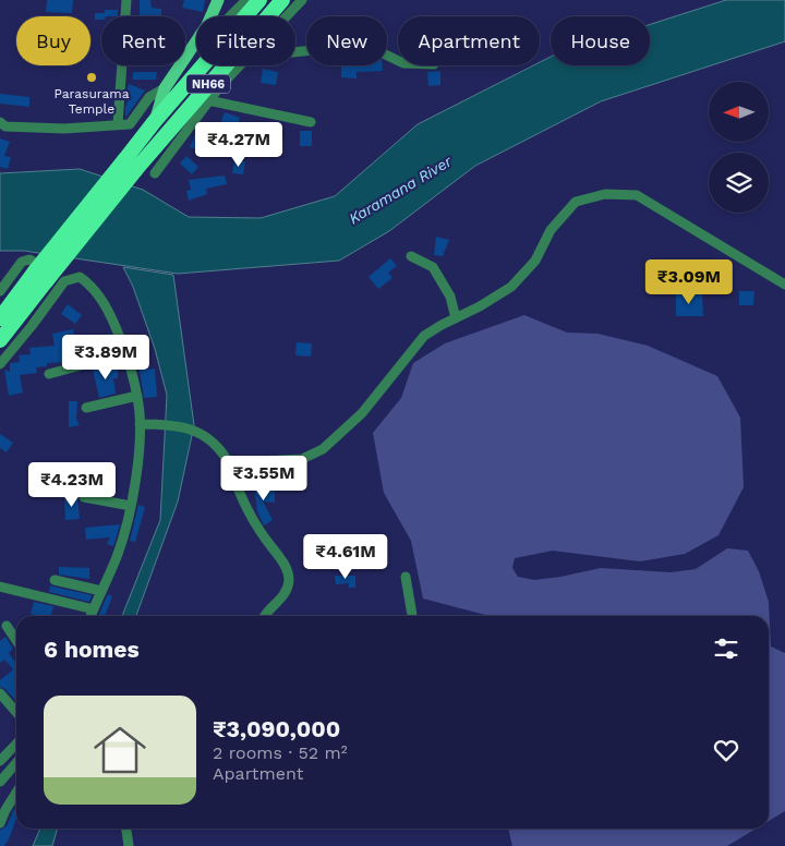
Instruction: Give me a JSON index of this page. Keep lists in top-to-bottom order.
{
  "streets": {
    "highway": ["NH66"]
  },
  "water": ["Karamana River"],
  "places": ["Parasurama Temple"],
  "north": "left",
  "page": {
    "chip": [
      "Buy",
      "Rent",
      "Filters",
      "New",
      "Apartment",
      "House"
    ],
    "price": [
      "₹4.27M",
      "₹3.09M",
      "₹3.89M",
      "₹3.55M",
      "₹4.23M",
      "₹4.61M"
    ],
    "heading": "6 homes",
    "list": [
      {
        "name": "₹3,090,000",
        "note": "2 rooms · 52 m² · Apartment"
      }
    ]
  }
}
